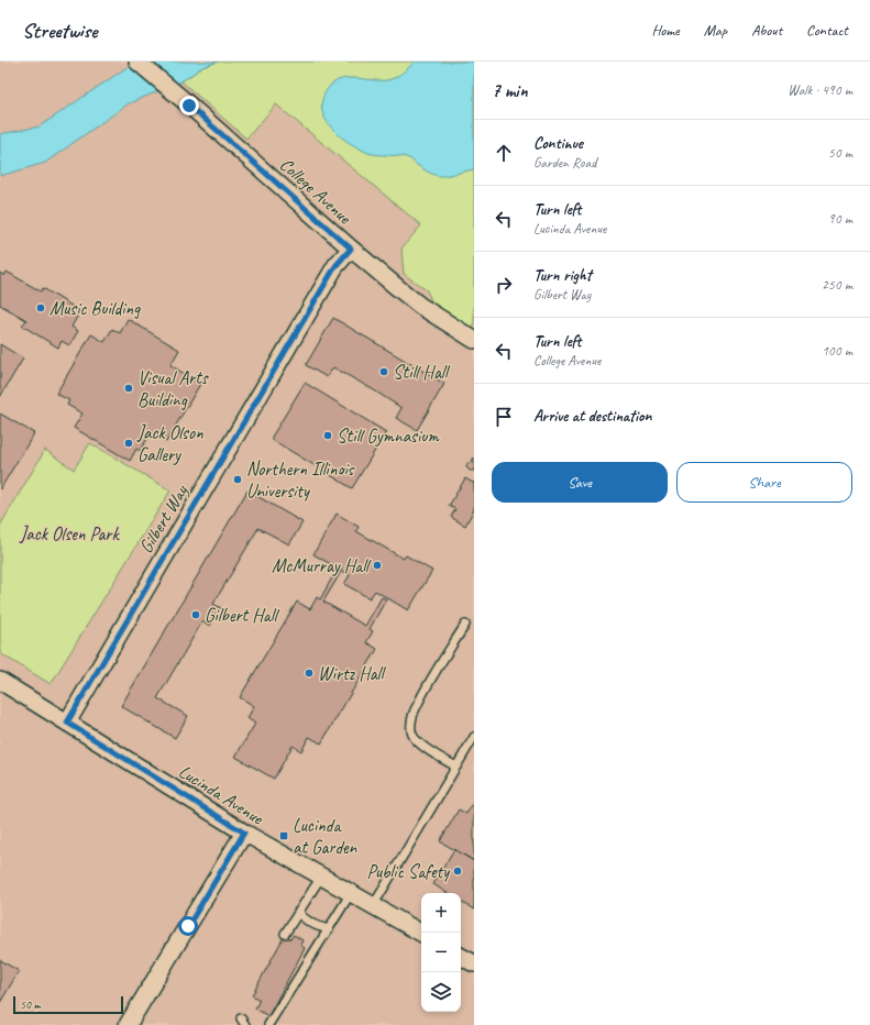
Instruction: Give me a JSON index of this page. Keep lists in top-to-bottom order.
{
  "streets": {
    "street": ["College Avenue", "Gilbert Way", "Lucinda Avenue"]
  },
  "crossings": [
    ["College Avenue", "Gilbert Way"],
    ["Gilbert Way", "Lucinda Avenue"]
  ],
  "parks": ["Jack Olsen Park"],
  "places": {
    "other": [
      "Music Building",
      "Still Hall",
      "Visual Arts Building",
      "Still Gymnasium",
      "Jack Olson Gallery",
      "Northern Illinois University",
      "McMurray Hall",
      "Gilbert Hall",
      "Wirtz Hall",
      "Public Safety"
    ],
    "transit": ["Lucinda at Garden"]
  },
  "scale_bar": "50 m",
  "page": {
    "header": "Streetwise",
    "nav": [
      "Home",
      "Map",
      "About",
      "Contact"
    ],
    "heading": ["7 min", "Walk · 490 m"],
    "list": [
      ["Continue", "Garden Road", "50 m"],
      ["Turn left", "Lucinda Avenue", "90 m"],
      ["Turn right", "Gilbert Way", "250 m"],
      ["Turn left", "College Avenue", "100 m"],
      "Arrive at destination"
    ],
    "buttons": ["Save", "Share"],
    "map_buttons": ["+", "−"],
    "scale": "50 m"
  }
}
